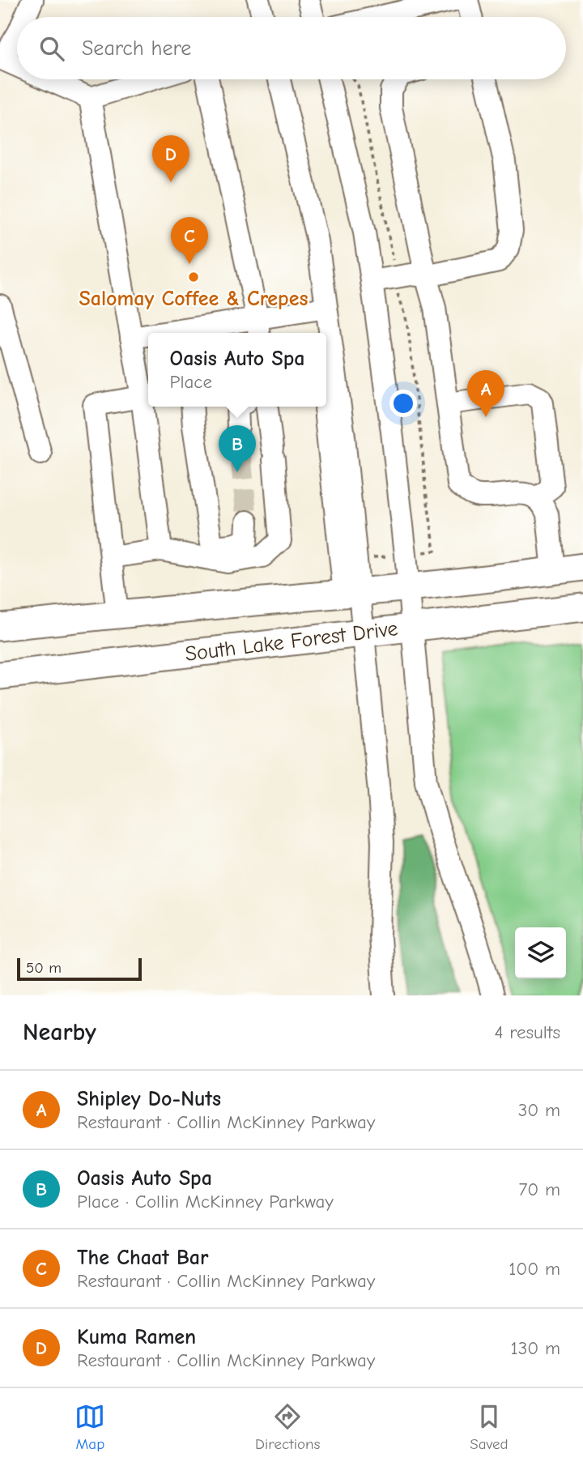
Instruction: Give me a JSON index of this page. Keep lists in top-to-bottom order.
{
  "streets": {
    "main road": ["South Lake Forest Drive"]
  },
  "places": ["Salomay Coffee & Crepes"],
  "scale_bar": "50 m",
  "page": {
    "search": "Search here",
    "pins": [
      "D",
      "C",
      "A",
      "B"
    ],
    "popup": ["Oasis Auto Spa", "Place"],
    "scale": "50 m",
    "heading": ["Nearby", "4 results"],
    "list": [
      {
        "mark": "A",
        "name": "Shipley Do-Nuts",
        "note": "Restaurant · Collin McKinney Parkway",
        "value": "30 m"
      },
      {
        "mark": "B",
        "name": "Oasis Auto Spa",
        "note": "Place · Collin McKinney Parkway",
        "value": "70 m"
      },
      {
        "mark": "C",
        "name": "The Chaat Bar",
        "note": "Restaurant · Collin McKinney Parkway",
        "value": "100 m"
      },
      {
        "mark": "D",
        "name": "Kuma Ramen",
        "note": "Restaurant · Collin McKinney Parkway",
        "value": "130 m"
      }
    ],
    "nav": ["Map", "Directions", "Saved"]
  }
}
